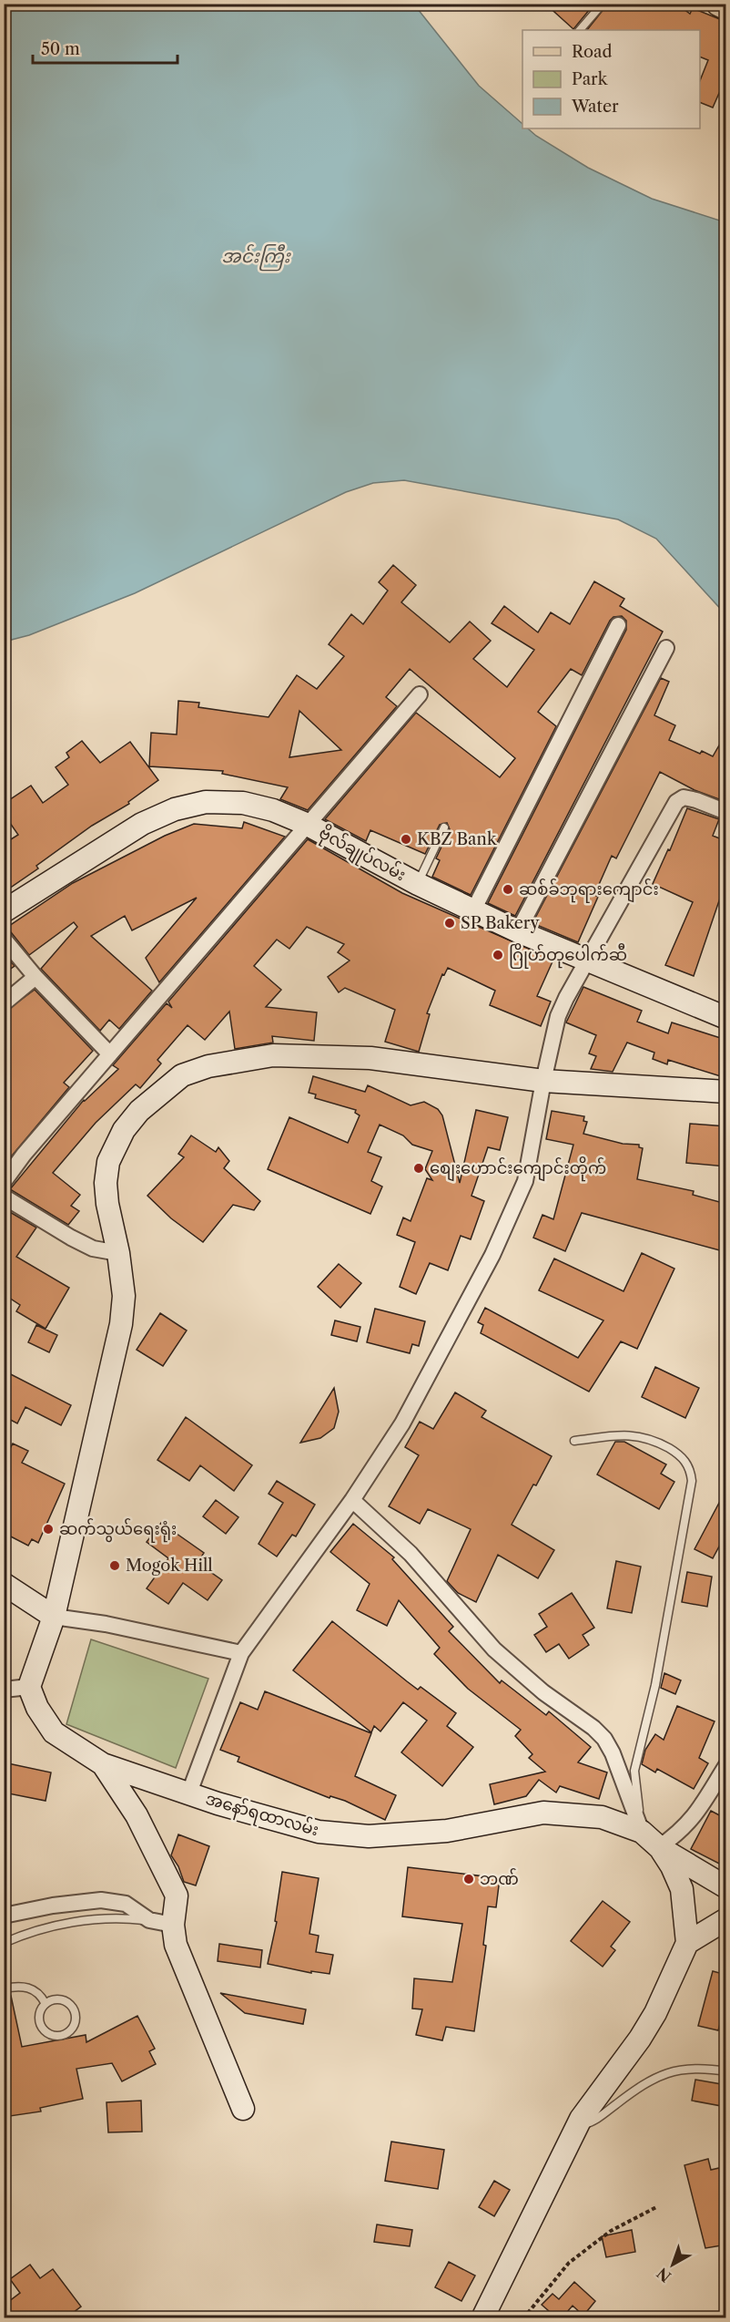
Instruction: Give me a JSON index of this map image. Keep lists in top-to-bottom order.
{
  "streets": {
    "street": ["ဗိုလ်‌ချုပ်‌လမ်း", "အ‌နော်‌ရထာလမ်း"]
  },
  "water": ["အင်းကြီး"],
  "places": [
    "KBZ Bank",
    "ဆစ်ခ်ဘုရားကျောင်း",
    "SP Bakery",
    "ဂြိုဟ်တုပေါက်ဆီ",
    "စျေးဟောင်းကျောင်းတိုက်",
    "ဆက်သွယ်ရေးရုံး",
    "Mogok Hill",
    "ဘဏ်"
  ],
  "legend": ["Road", "Park", "Water"],
  "scale_bar": "50 m",
  "north": "bottom left"
}
